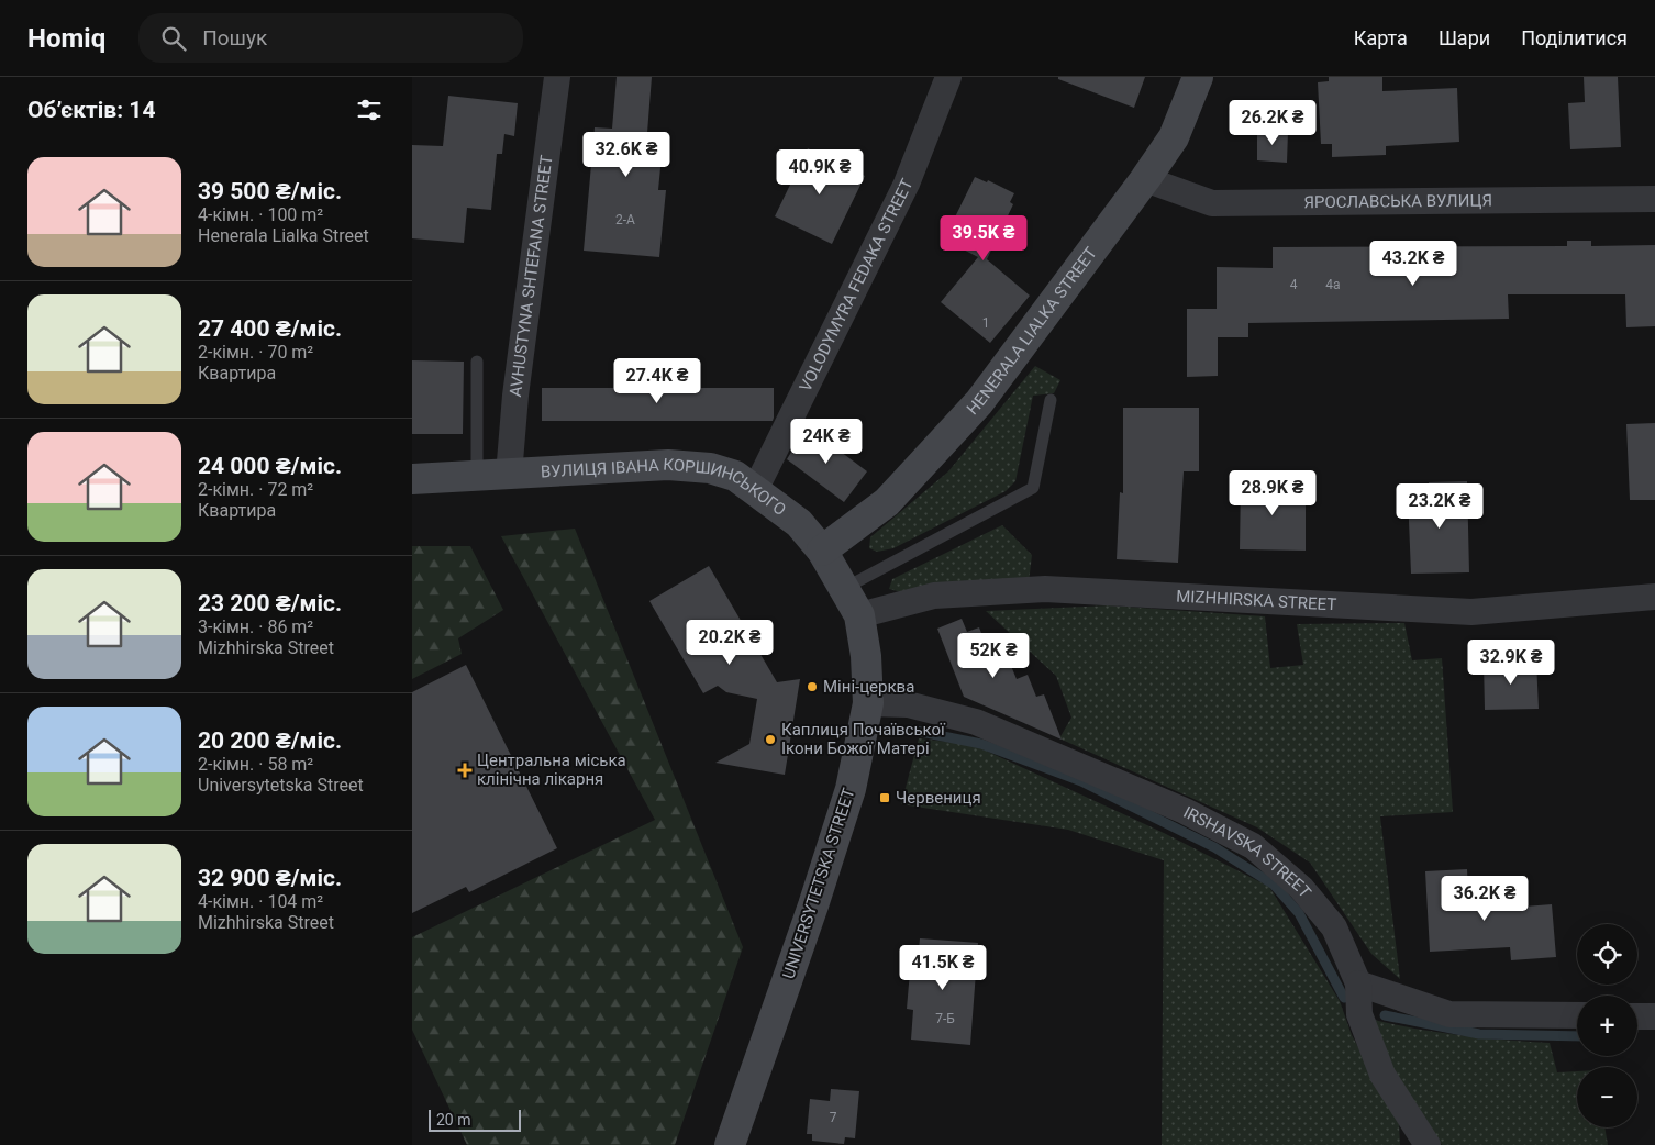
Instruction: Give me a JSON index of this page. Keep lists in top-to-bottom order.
{
  "streets": {
    "street": [
      "ЯРОСЛАВСЬКА ВУЛИЦЯ",
      "AVHUSTYNA SHTEFANA STREET",
      "VOLODYMYRA FEDAKA STREET",
      "HENERALA LIALKA STREET",
      "ВУЛИЦЯ ІВАНА КОРШИНСЬКОГО",
      "MIZHHIRSKA STREET",
      "IRSHAVSKA STREET",
      "UNIVERSYTETSKA STREET"
    ]
  },
  "crossings": [
    ["ЯРОСЛАВСЬКА ВУЛИЦЯ", "HENERALA LIALKA STREET"],
    ["AVHUSTYNA SHTEFANA STREET", "ВУЛИЦЯ ІВАНА КОРШИНСЬКОГО"],
    ["VOLODYMYRA FEDAKA STREET", "ВУЛИЦЯ ІВАНА КОРШИНСЬКОГО"],
    ["HENERALA LIALKA STREET", "ВУЛИЦЯ ІВАНА КОРШИНСЬКОГО"],
    ["ВУЛИЦЯ ІВАНА КОРШИНСЬКОГО", "MIZHHIRSKA STREET"],
    ["ВУЛИЦЯ ІВАНА КОРШИНСЬКОГО", "UNIVERSYTETSKA STREET"],
    ["MIZHHIRSKA STREET", "UNIVERSYTETSKA STREET"],
    ["IRSHAVSKA STREET", "UNIVERSYTETSKA STREET"]
  ],
  "places": {
    "other": ["Міні-церква", "Каплиця Почаївської Ікони Божої Матері"],
    "health": ["Центральна міська клінічна лікарня"],
    "transit": ["Червениця"]
  },
  "house_numbers": [
    "2-А",
    "4",
    "4а",
    "1",
    "7-Б",
    "7"
  ],
  "scale_bar": "20 m",
  "page": {
    "header": "Homiq",
    "search": "Пошук",
    "nav": ["Карта", "Шари", "Поділитися"],
    "heading": "Об’єктів: 14",
    "price": [
      "26.2K ₴",
      "32.6K ₴",
      "40.9K ₴",
      "39.5K ₴",
      "43.2K ₴",
      "27.4K ₴",
      "24K ₴",
      "28.9K ₴",
      "23.2K ₴",
      "20.2K ₴",
      "52K ₴",
      "32.9K ₴",
      "36.2K ₴",
      "41.5K ₴"
    ],
    "list": [
      {
        "name": "39 500 ₴/міс.",
        "note": "4-кімн. · 100 m² · Henerala Lialka Street"
      },
      {
        "name": "27 400 ₴/міс.",
        "note": "2-кімн. · 70 m² · Квартира"
      },
      {
        "name": "24 000 ₴/міс.",
        "note": "2-кімн. · 72 m² · Квартира"
      },
      {
        "name": "23 200 ₴/міс.",
        "note": "3-кімн. · 86 m² · Mizhhirska Street"
      },
      {
        "name": "20 200 ₴/міс.",
        "note": "2-кімн. · 58 m² · Universytetska Street"
      },
      {
        "name": "32 900 ₴/міс.",
        "note": "4-кімн. · 104 m² · Mizhhirska Street"
      }
    ],
    "map_buttons": ["+", "−"],
    "scale": "20 m"
  }
}
